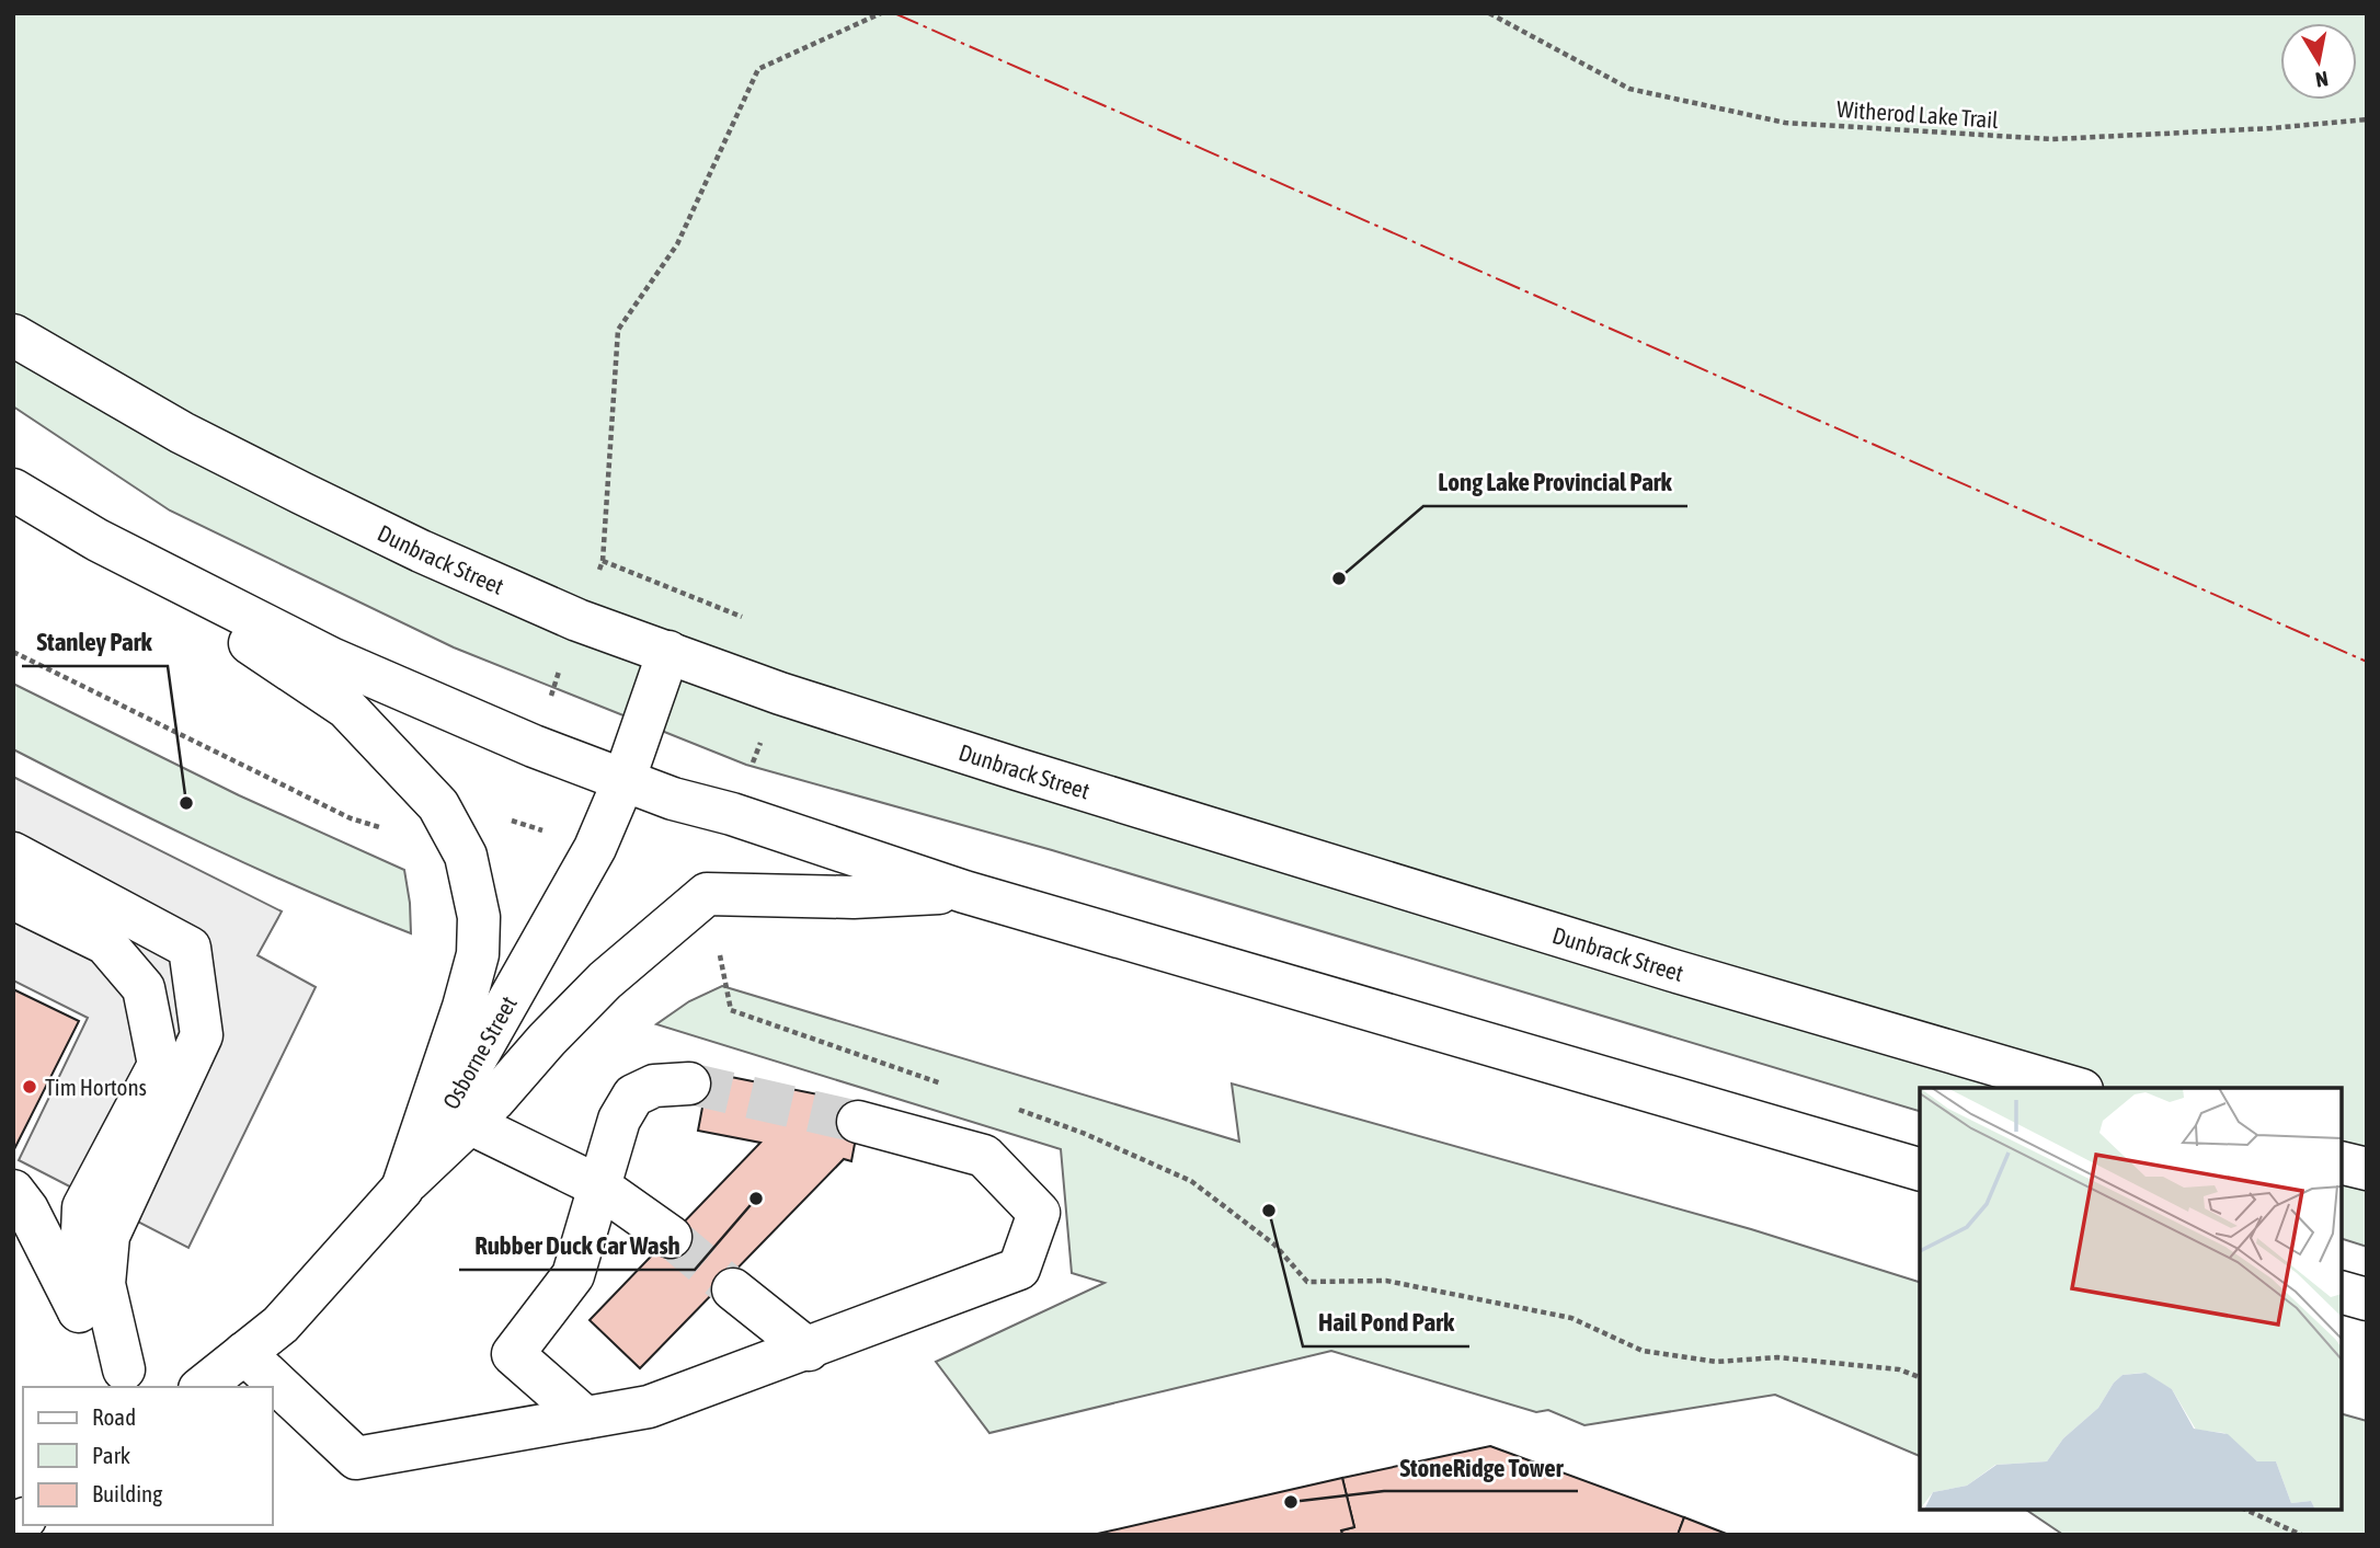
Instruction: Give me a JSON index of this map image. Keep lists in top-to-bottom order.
{
  "streets": {
    "main road": ["Dunbrack Street", "Osborne Street"],
    "path": ["Witherod Lake Trail"]
  },
  "crossings": [
    ["Dunbrack Street", "Osborne Street"]
  ],
  "places": [
    "Long Lake Provincial Park",
    "Stanley Park",
    "Tim Hortons",
    "Rubber Duck Car Wash",
    "Hail Pond Park",
    "StoneRidge Tower"
  ],
  "legend": ["Road", "Park", "Building"],
  "north": "bottom"
}
